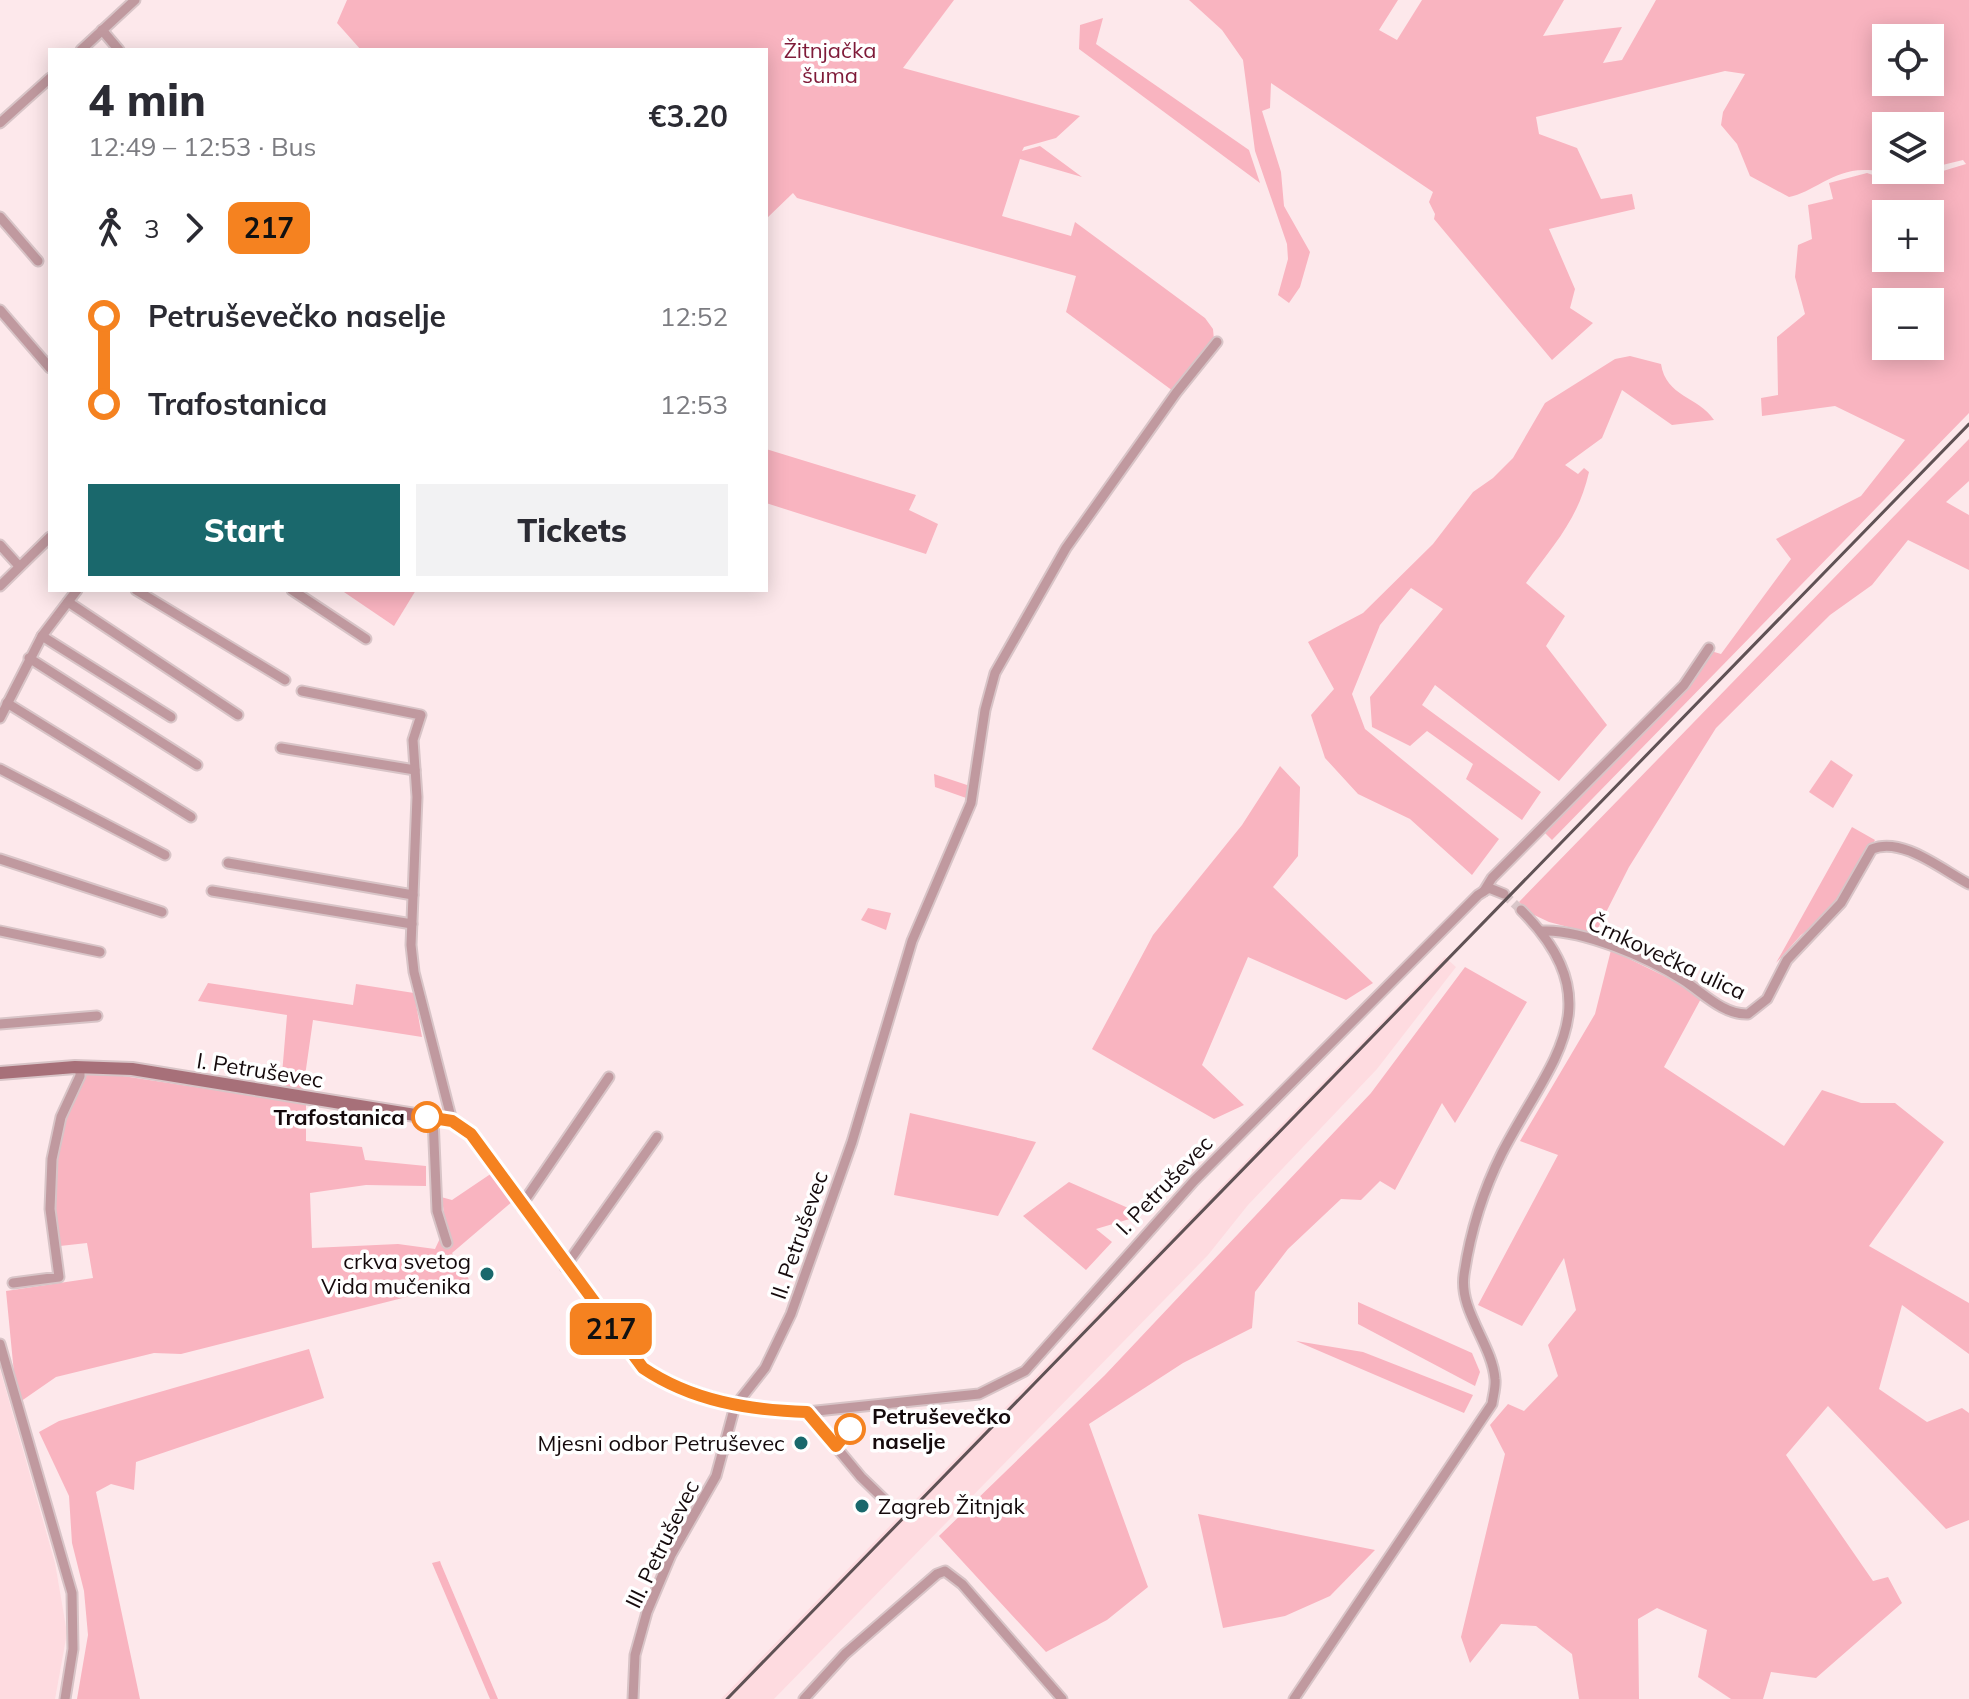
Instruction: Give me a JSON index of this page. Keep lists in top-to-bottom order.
{
  "streets": {
    "street": [
      "Črnkovečka ulica",
      "I. Petruševec",
      "II. Petruševec",
      "III. Petruševec"
    ]
  },
  "crossings": [
    ["I. Petruševec", "II. Petruševec"],
    ["I. Petruševec", "III. Petruševec"],
    ["II. Petruševec", "III. Petruševec"]
  ],
  "parks": ["Žitnjačka šuma"],
  "places": [
    "Trafostanica",
    "crkva svetog Vida mučenika",
    "Petruševečko naselje",
    "Mjesni odbor Petruševec",
    "Zagreb Žitnjak"
  ],
  "lines": ["bus line 217"],
  "page": {
    "on_map": "217",
    "map_buttons": ["+", "−"],
    "heading": ["4 min", "12:49 – 12:53 · Bus", "€3.20"],
    "legs": ["3", "217"],
    "list": [
      {
        "name": "Petruševečko naselje",
        "value": "12:52"
      },
      {
        "name": "Trafostanica",
        "value": "12:53"
      }
    ],
    "buttons": ["Start", "Tickets"]
  }
}
